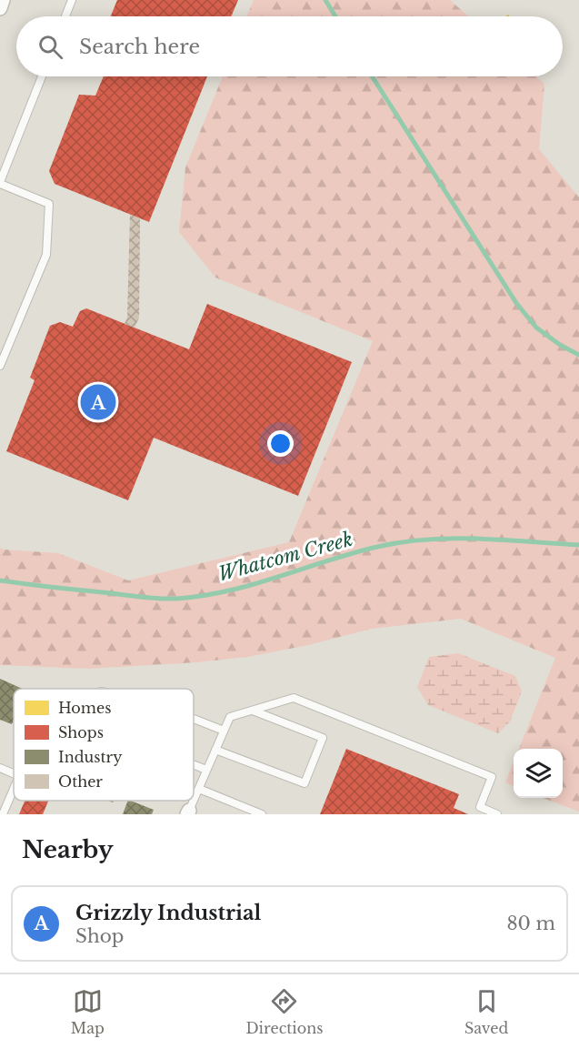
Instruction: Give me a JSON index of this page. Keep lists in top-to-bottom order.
{
  "water": ["Whatcom Creek"],
  "legend": [
    "Homes",
    "Shops",
    "Industry",
    "Other"
  ],
  "page": {
    "search": "Search here",
    "pins": "A",
    "heading": "Nearby",
    "list": [
      {
        "mark": "A",
        "name": "Grizzly Industrial",
        "note": "Shop",
        "value": "80 m"
      }
    ],
    "nav": ["Map", "Directions", "Saved"]
  }
}
